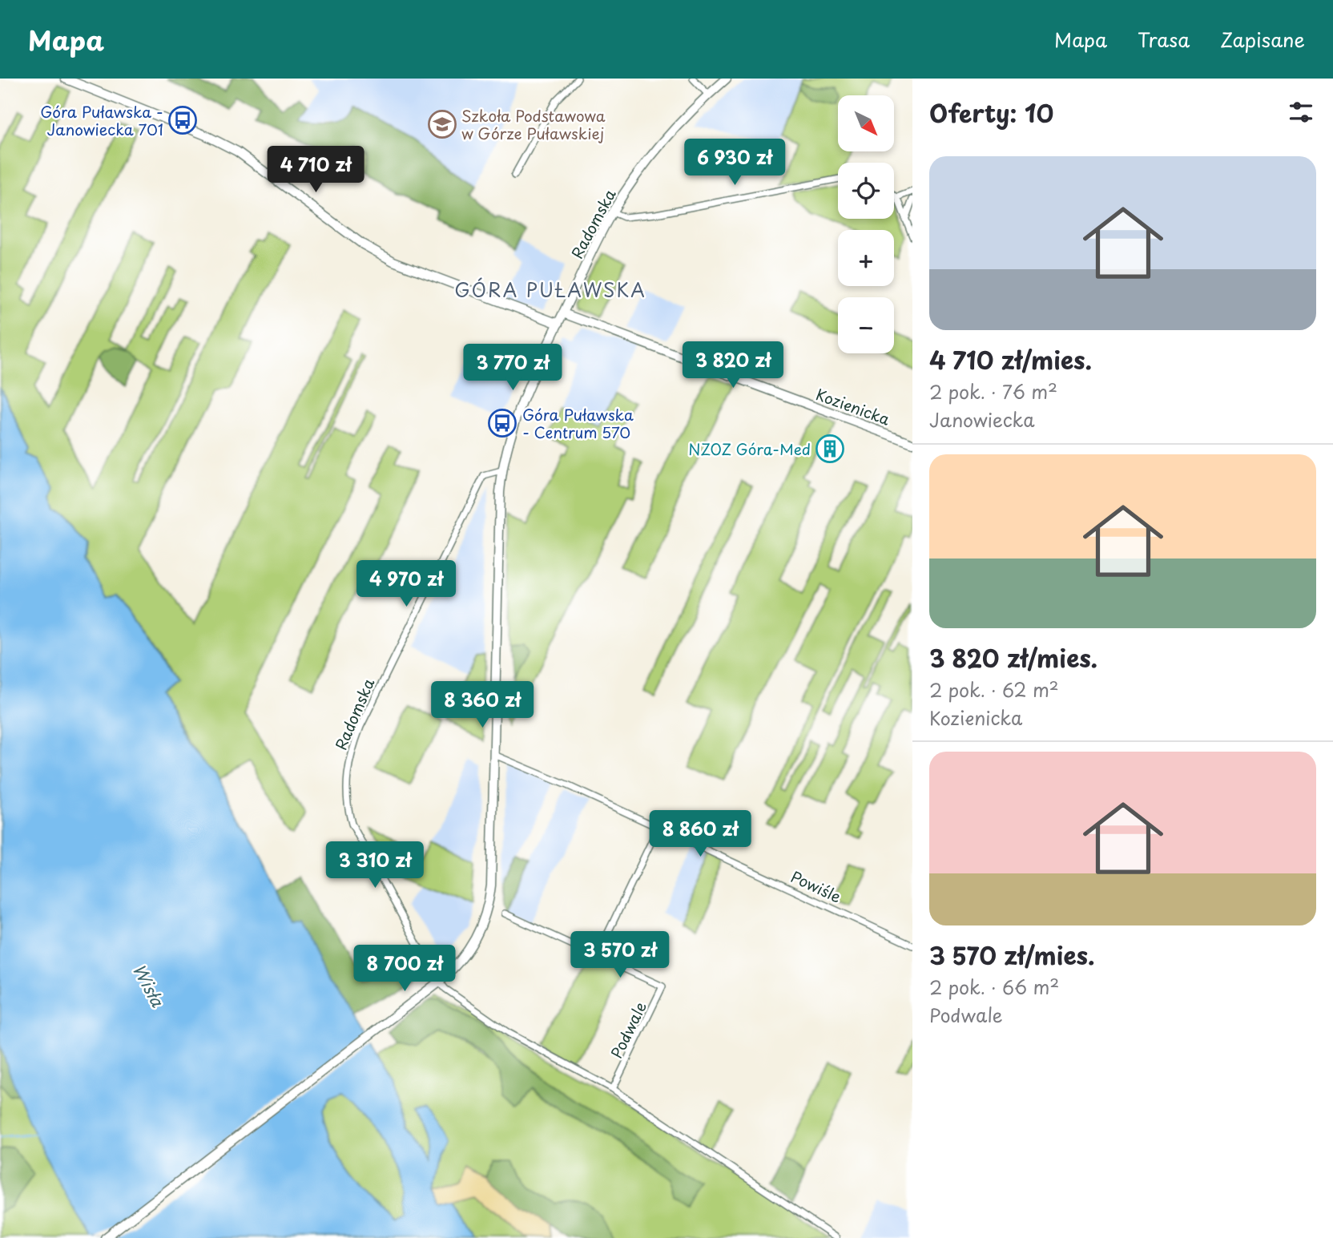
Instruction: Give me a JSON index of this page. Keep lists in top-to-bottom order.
{
  "streets": {
    "main road": ["Radomska", "Kozienicka"],
    "street": ["Powiśle", "Podwale"]
  },
  "crossings": [
    ["Radomska", "Kozienicka"],
    ["Radomska", "Powiśle"]
  ],
  "districts": ["GÓRA PUŁAWSKA"],
  "water": ["Wisła"],
  "places": {
    "bus stop": ["Góra Puławska - Janowiecka 701", "Góra Puławska - Centrum 570"],
    "school or university": ["Szkoła Podstawowa w Górze Puławskiej"],
    "building": ["NZOZ Góra-Med"]
  },
  "north": "bottom right",
  "page": {
    "header": "Mapa",
    "nav": ["Mapa", "Trasa", "Zapisane"],
    "heading": "Oferty: 10",
    "map_buttons": ["+", "−"],
    "price": [
      "6 930 zł",
      "4 710 zł",
      "3 820 zł",
      "3 770 zł",
      "4 970 zł",
      "8 360 zł",
      "8 860 zł",
      "3 310 zł",
      "3 570 zł",
      "8 700 zł"
    ],
    "list": [
      {
        "name": "4 710 zł/mies.",
        "note": "2 pok. · 76 m² · Janowiecka"
      },
      {
        "name": "3 820 zł/mies.",
        "note": "2 pok. · 62 m² · Kozienicka"
      },
      {
        "name": "3 570 zł/mies.",
        "note": "2 pok. · 66 m² · Podwale"
      }
    ]
  }
}
